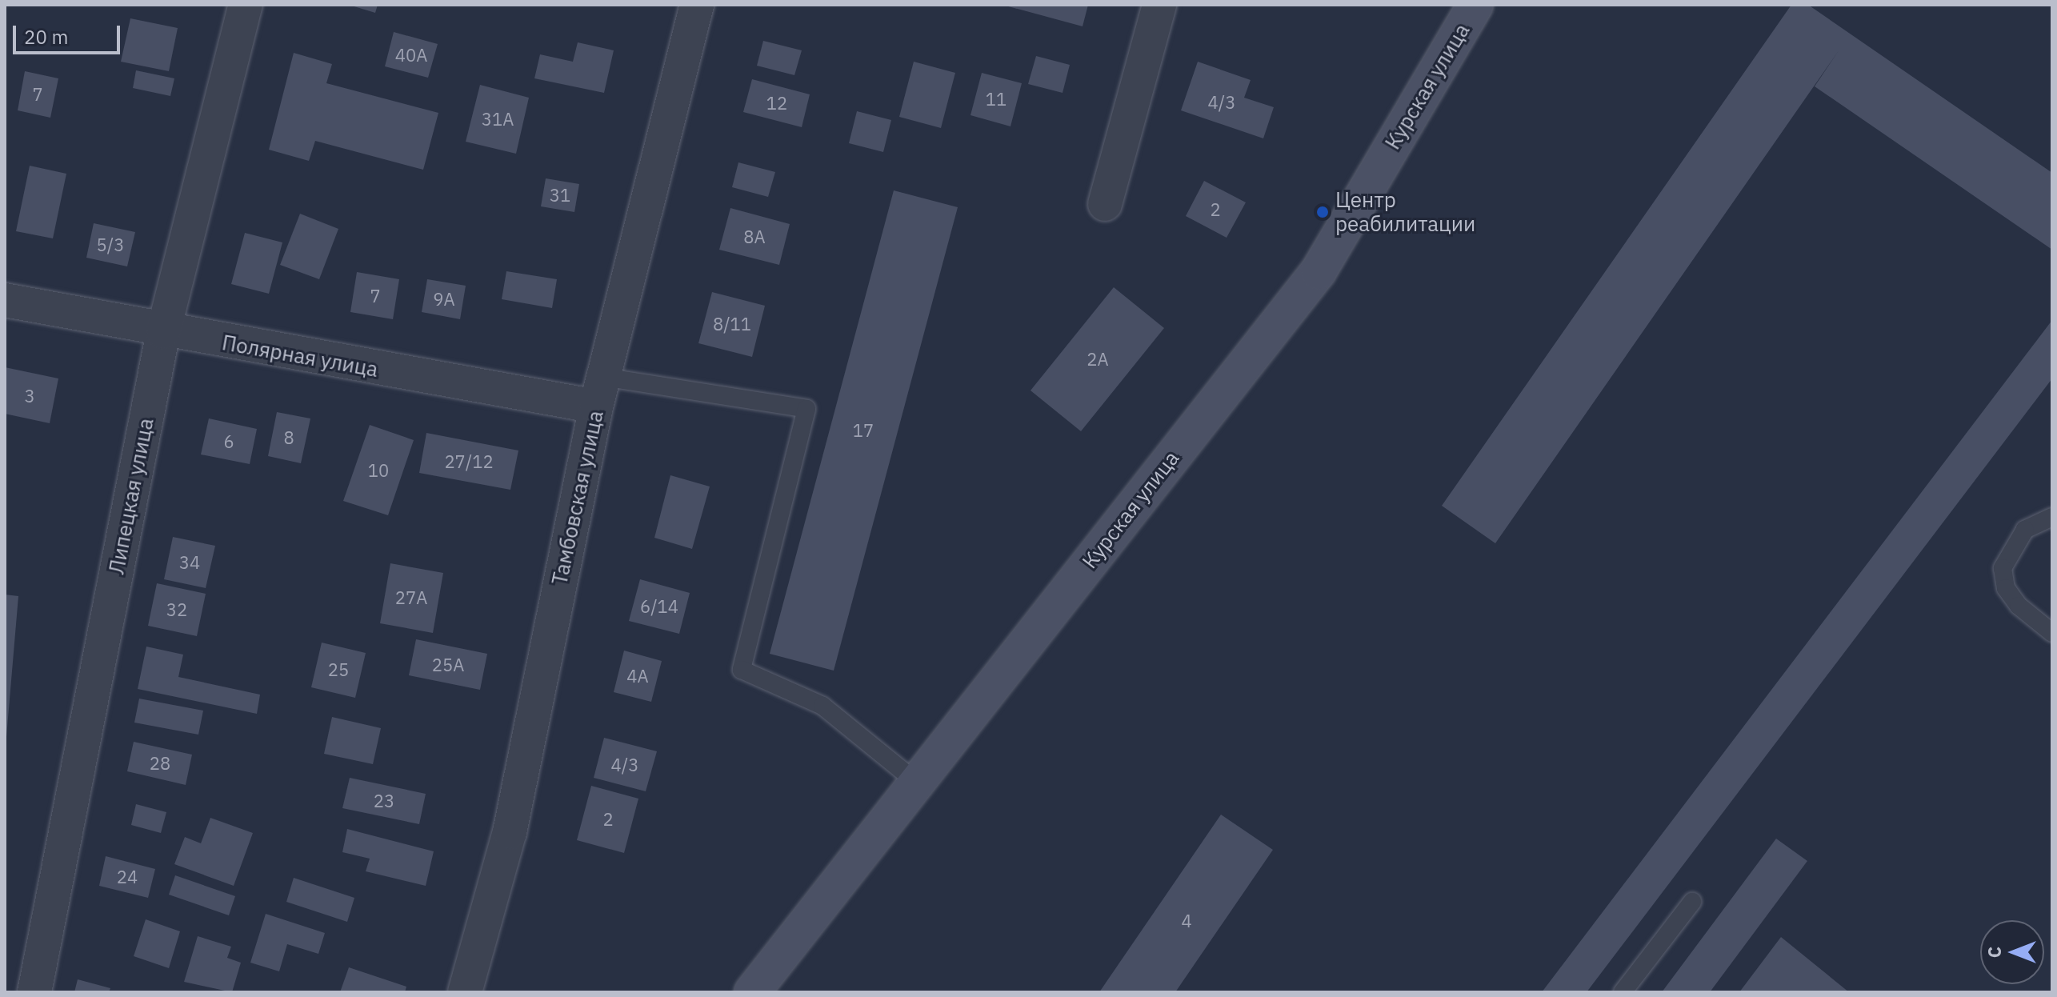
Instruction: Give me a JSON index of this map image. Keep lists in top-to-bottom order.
{
  "streets": {
    "street": [
      "Курская улица",
      "Полярная улица",
      "Липецкая улица",
      "Тамбовская улица"
    ]
  },
  "crossings": [
    ["Полярная улица", "Липецкая улица"],
    ["Полярная улица", "Тамбовская улица"]
  ],
  "places": ["Центр реабилитации"],
  "house_numbers": [
    "40А",
    "7",
    "11",
    "4/3",
    "12",
    "31А",
    "31",
    "2",
    "8А",
    "5/3",
    "7",
    "9А",
    "8/11",
    "2А",
    "3",
    "17",
    "8",
    "6",
    "27/12",
    "10",
    "34",
    "27А",
    "6/14",
    "32",
    "25А",
    "25",
    "4А",
    "28",
    "4/3",
    "23",
    "2",
    "24",
    "4"
  ],
  "scale_bar": "20 m",
  "north": "left"
}
